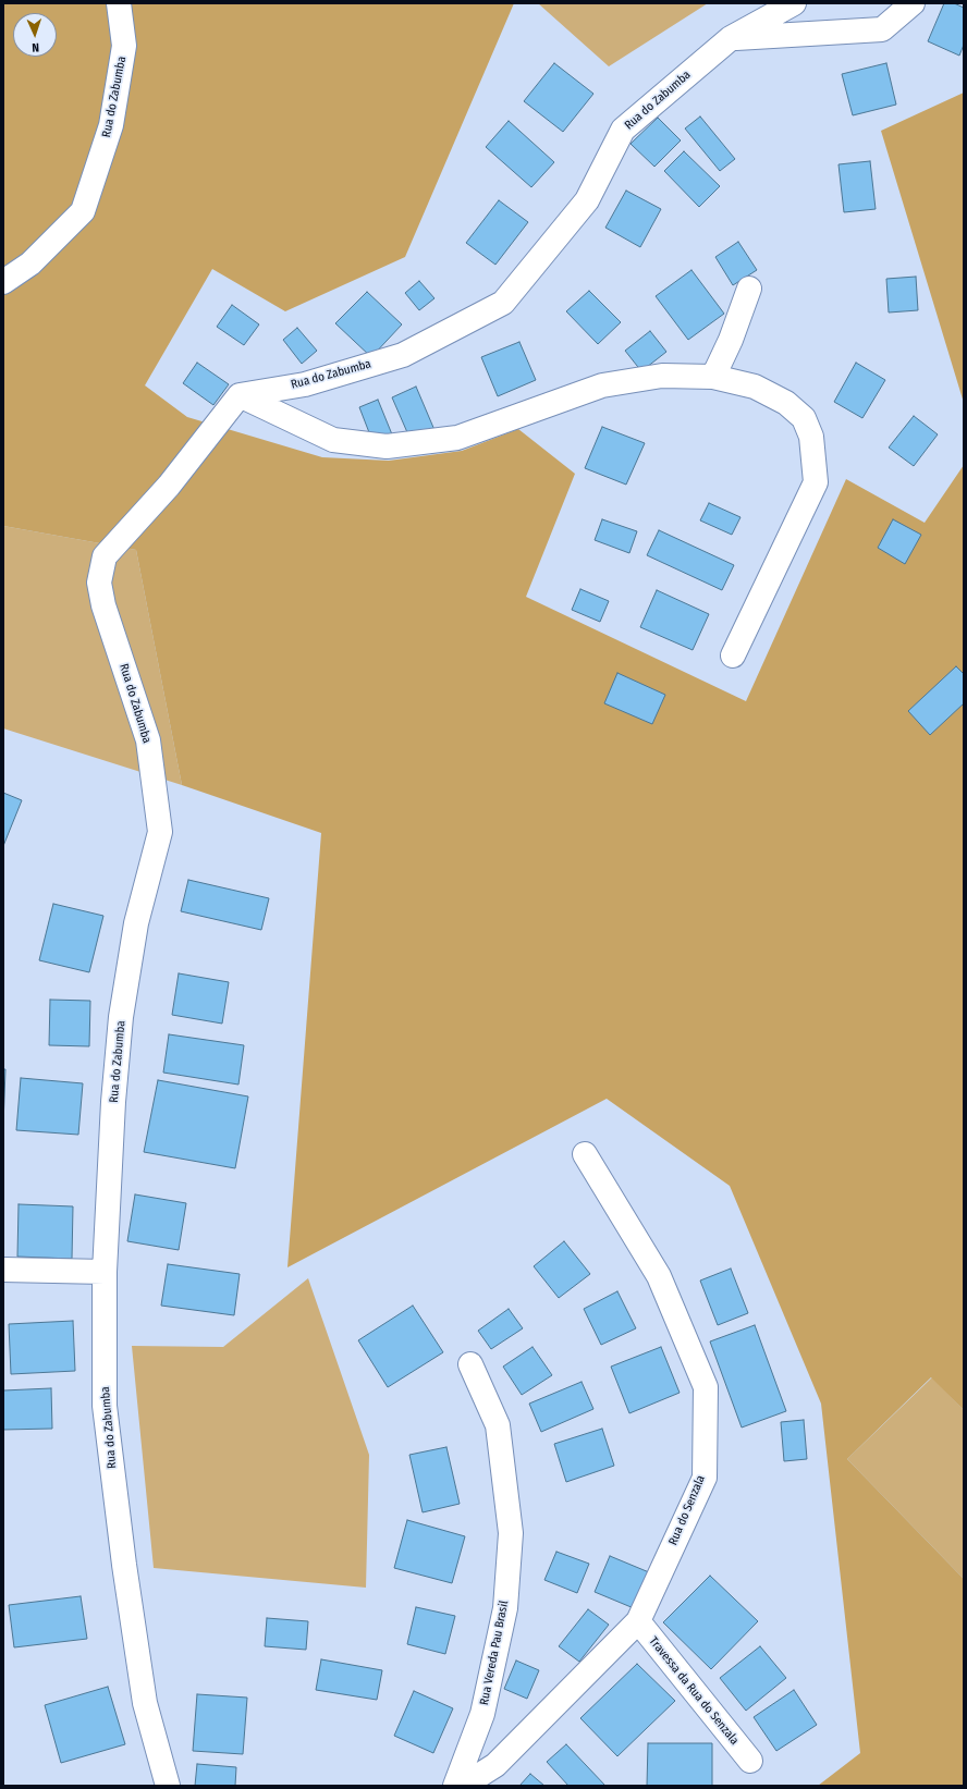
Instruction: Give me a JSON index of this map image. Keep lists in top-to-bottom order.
{
  "streets": {
    "street": [
      "Rua do Zabumba",
      "Rua do Senzala",
      "Rua Vereda Pau Brasil",
      "Travessa da Rua do Senzala"
    ]
  },
  "crossings": [
    ["Rua do Senzala", "Travessa da Rua do Senzala"]
  ],
  "north": "bottom"
}
